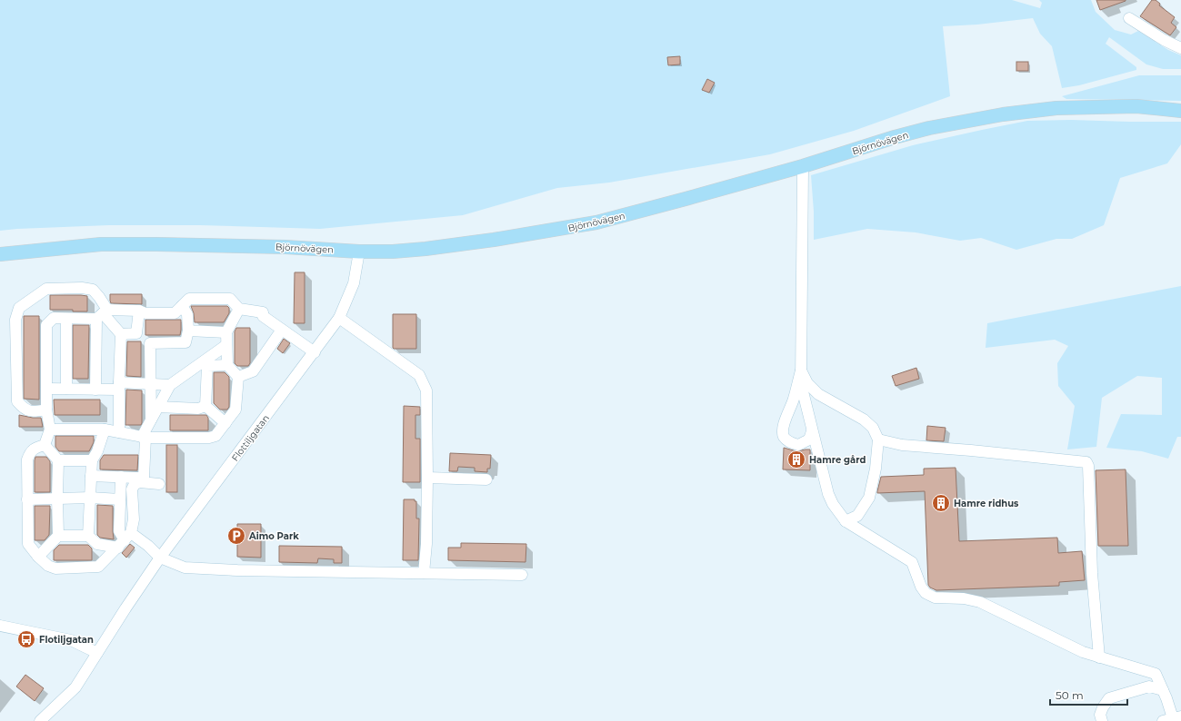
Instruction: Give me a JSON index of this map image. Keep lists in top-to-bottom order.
{
  "streets": {
    "main road": ["Björnövägen"],
    "street": ["Flottiljgatan"]
  },
  "crossings": [
    ["Björnövägen", "Flottiljgatan"]
  ],
  "places": {
    "building": ["Hamre gård", "Hamre ridhus"],
    "parking": ["Aimo Park"],
    "bus stop": ["Flotiljgatan"]
  },
  "scale_bar": "50 m"
}
